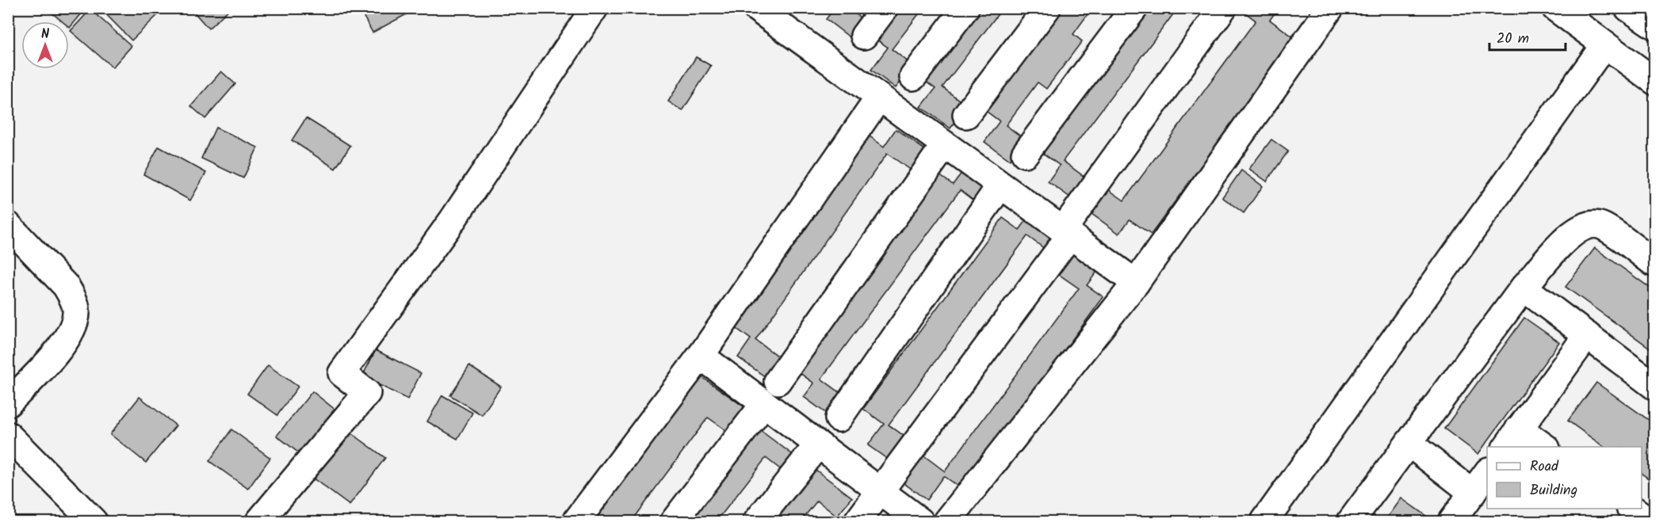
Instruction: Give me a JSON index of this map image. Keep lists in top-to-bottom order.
{
  "legend": ["Road", "Building"],
  "scale_bar": "20 m",
  "north": "top"
}
